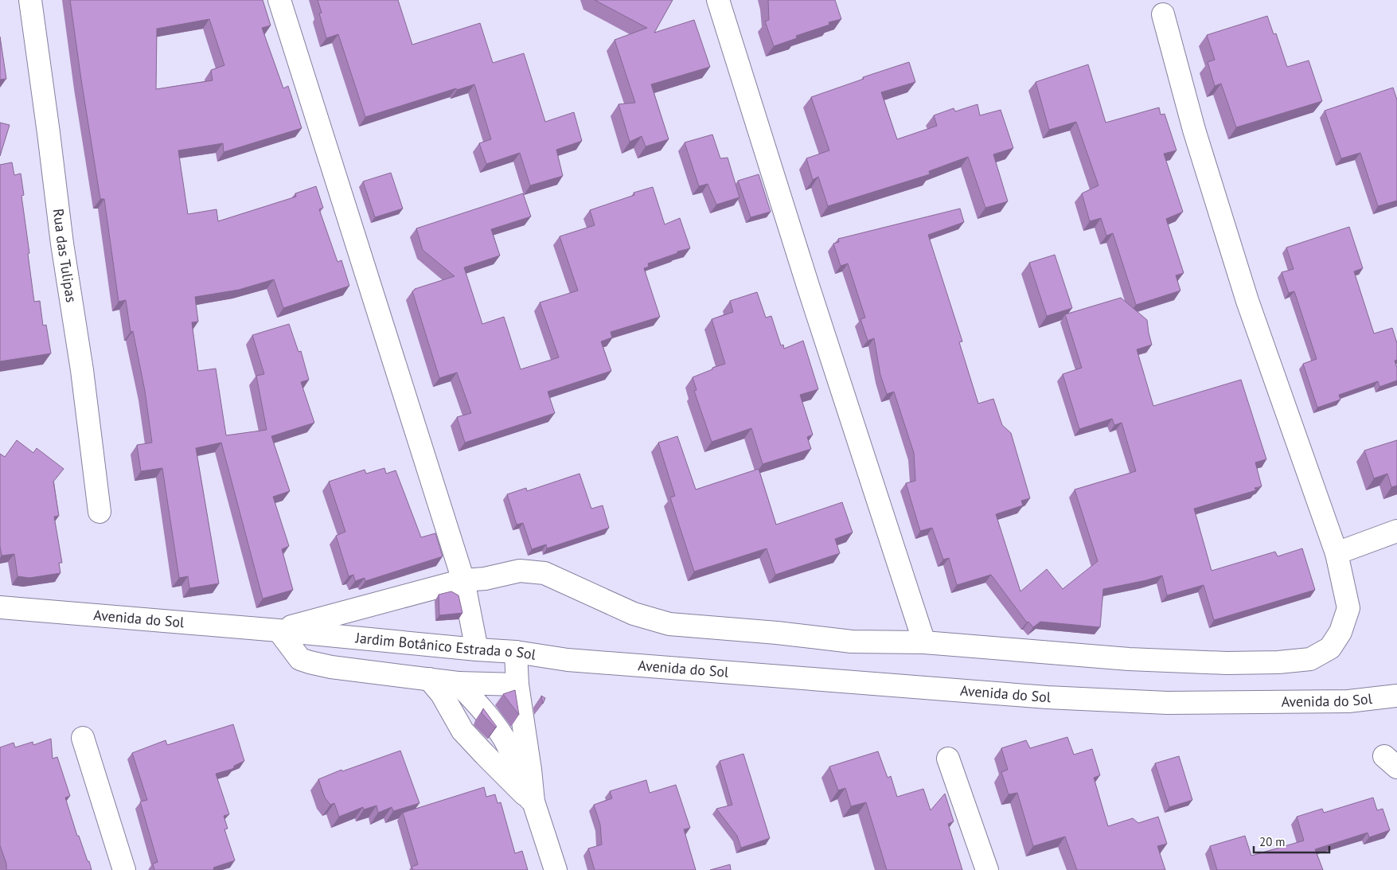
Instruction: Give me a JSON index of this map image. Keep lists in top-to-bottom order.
{
  "streets": {
    "street": ["Rua das Tulipas", "Avenida do Sol", "Jardim Botânico Estrada o Sol"]
  },
  "crossings": [
    ["Avenida do Sol", "Jardim Botânico Estrada o Sol"]
  ],
  "scale_bar": "20 m"
}
